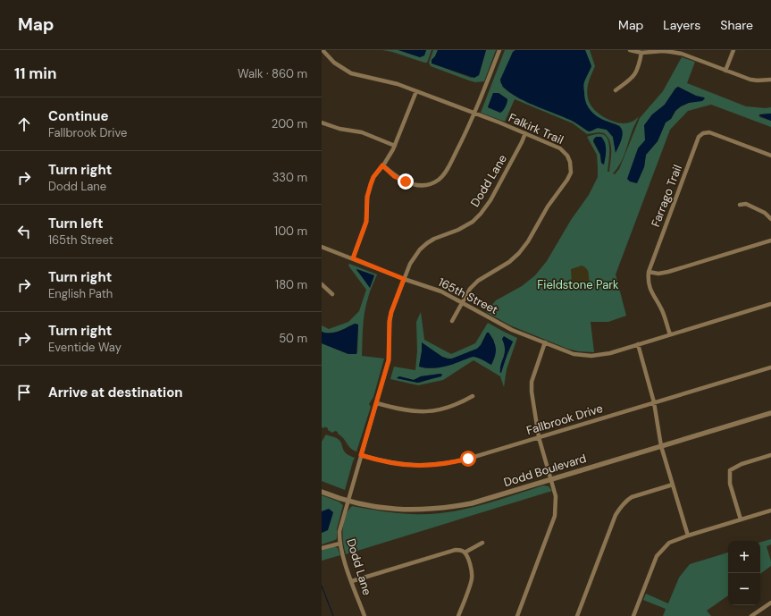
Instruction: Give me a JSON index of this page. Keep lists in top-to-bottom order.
{
  "streets": {
    "street": [
      "Falkirk Trail",
      "Dodd Lane",
      "Farrago Trail",
      "165th Street",
      "Fallbrook Drive",
      "Dodd Boulevard"
    ]
  },
  "crossings": [
    ["Falkirk Trail", "Dodd Lane"],
    ["Falkirk Trail", "165th Street"],
    ["Dodd Lane", "165th Street"],
    ["Dodd Lane", "Fallbrook Drive"],
    ["Dodd Lane", "Dodd Boulevard"],
    ["Farrago Trail", "165th Street"]
  ],
  "parks": ["Fieldstone Park"],
  "page": {
    "header": "Map",
    "nav": ["Map", "Layers", "Share"],
    "heading": ["11 min", "Walk · 860 m"],
    "list": [
      ["Continue", "Fallbrook Drive", "200 m"],
      ["Turn right", "Dodd Lane", "330 m"],
      ["Turn left", "165th Street", "100 m"],
      ["Turn right", "English Path", "180 m"],
      ["Turn right", "Eventide Way", "50 m"],
      "Arrive at destination"
    ],
    "map_buttons": ["+", "−"]
  }
}
